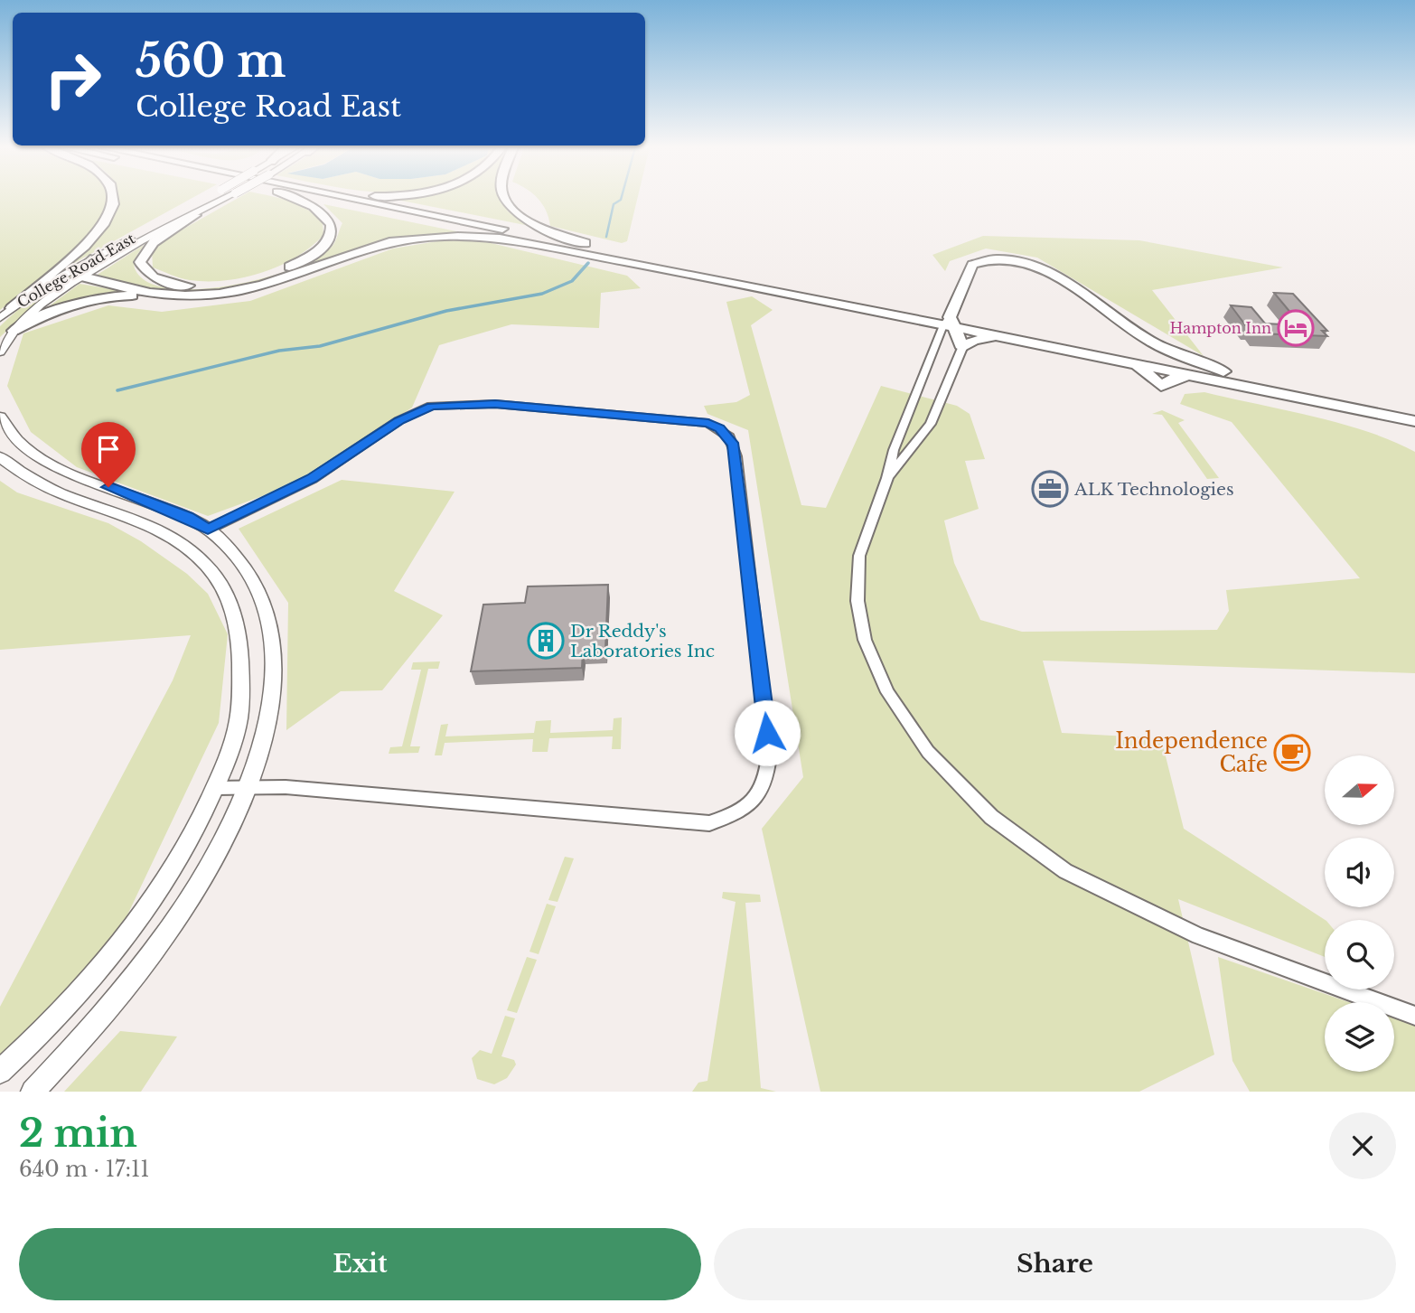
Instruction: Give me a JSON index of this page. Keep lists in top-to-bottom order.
{
  "streets": {
    "street": ["College Road East"]
  },
  "places": {
    "hotel": ["Hampton Inn"],
    "office": ["ALK Technologies"],
    "building": ["Dr Reddy's Laboratories Inc"],
    "cafe": ["Independence Cafe"]
  },
  "north": "right",
  "page": {
    "turn": ["560 m", "College Road East"],
    "heading": ["2 min", "640 m · 17:11"],
    "buttons": ["Exit", "Share"]
  }
}
